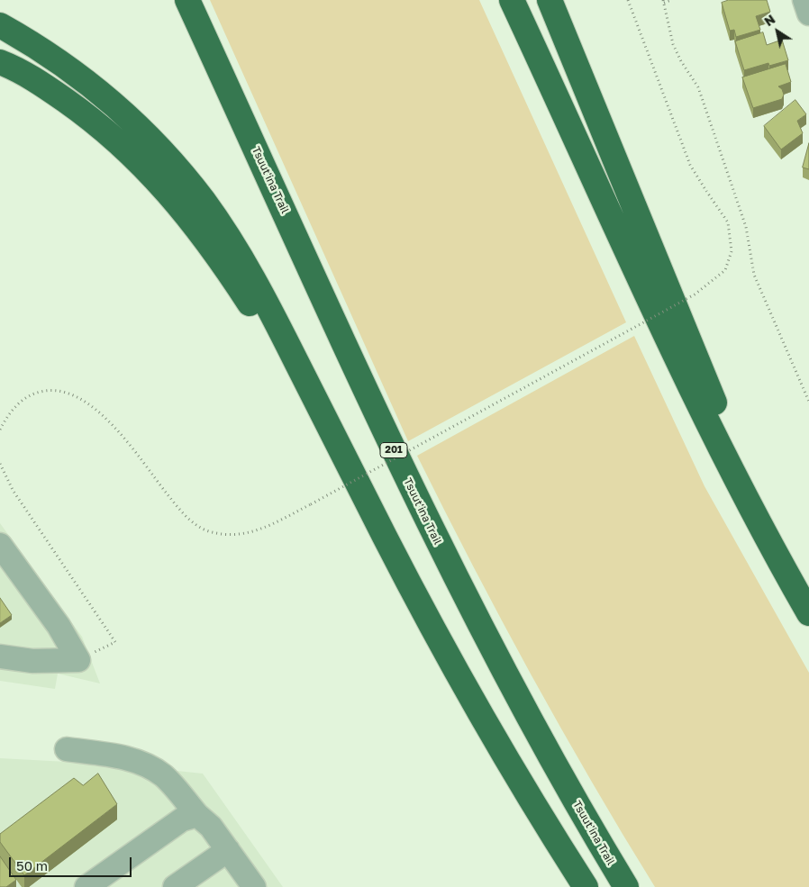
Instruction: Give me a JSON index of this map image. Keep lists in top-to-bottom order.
{
  "streets": {
    "highway": ["Tsuut'ina Trail", "201"]
  },
  "scale_bar": "50 m",
  "north": "top left"
}
